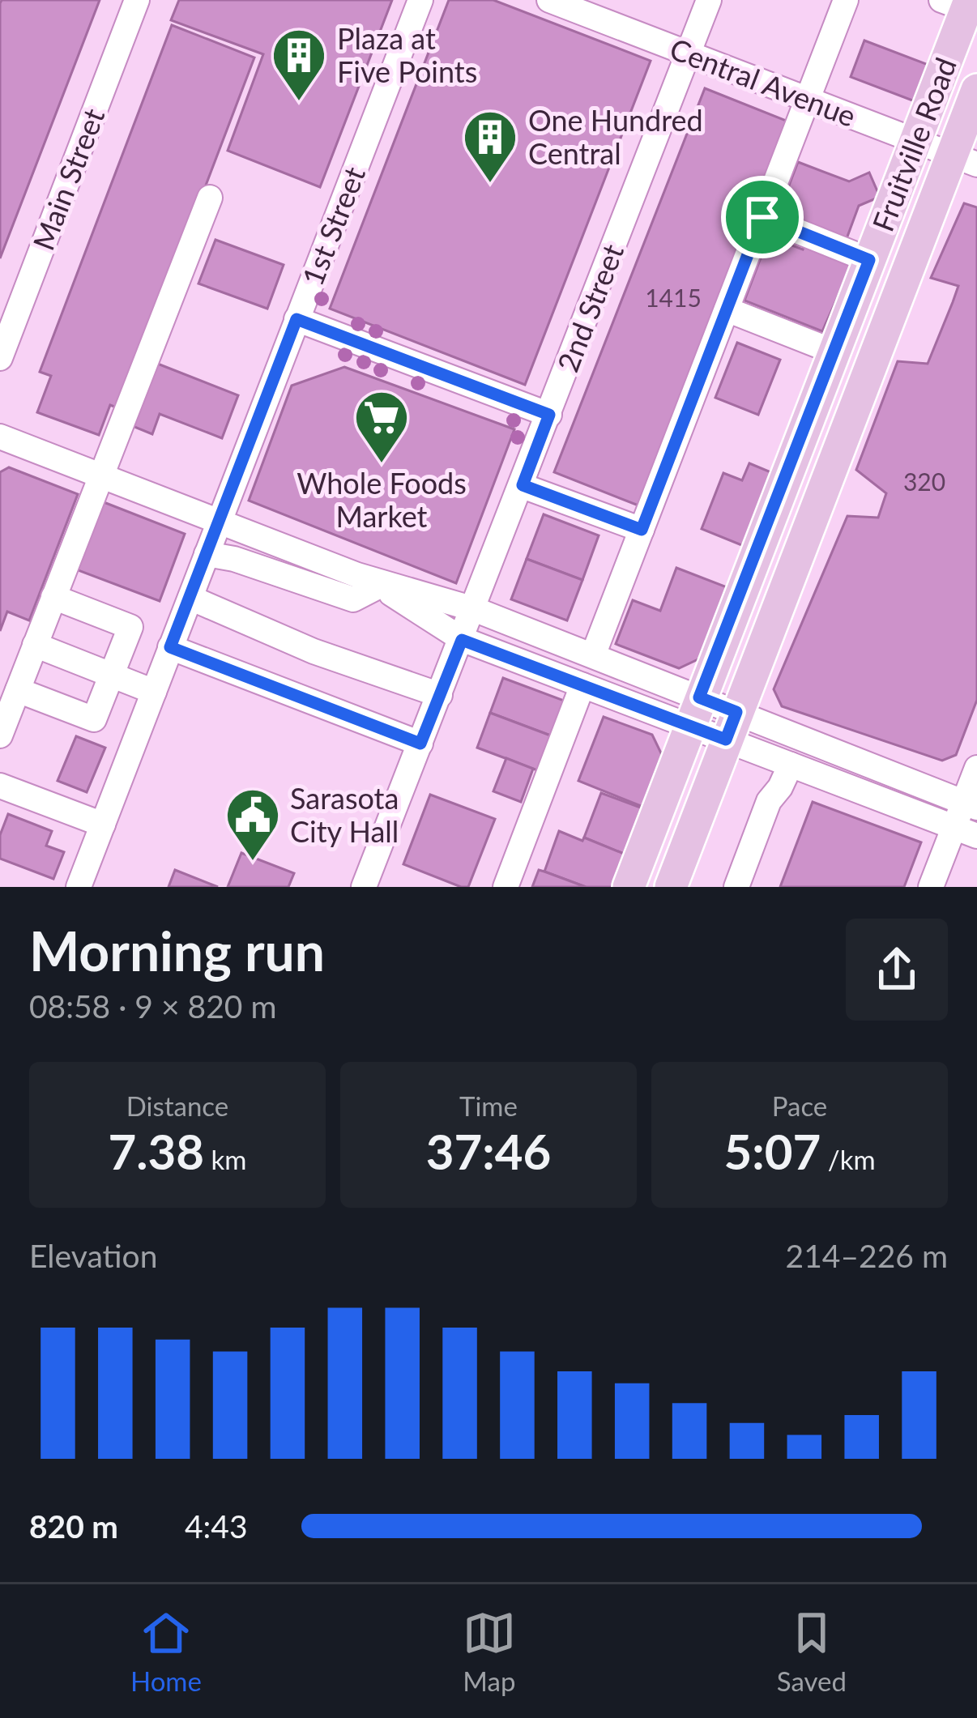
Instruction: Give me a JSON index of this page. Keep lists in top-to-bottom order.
{
  "streets": {
    "main road": ["Fruitville Road"],
    "street": [
      "Central Avenue",
      "Main Street",
      "1st Street",
      "2nd Street"
    ]
  },
  "crossings": [
    ["Central Avenue", "Fruitville Road"],
    ["Central Avenue", "2nd Street"]
  ],
  "places": {
    "building": ["Plaza at Five Points", "One Hundred Central"],
    "supermarket": ["Whole Foods Market"],
    "public building": ["Sarasota City Hall"]
  },
  "house_numbers": ["1415", "320"],
  "page": {
    "heading": ["Morning run", "08:58 · 9 × 820 m"],
    "stats": [
      ["Distance", "7.38 km"],
      ["Time", "37:46"],
      ["Pace", "5:07 /km"]
    ],
    "chart": ["Elevation", "214–226 m"],
    "list": [
      {
        "name": "820 m",
        "note": "4:43"
      }
    ],
    "tabs": ["Home", "Map", "Saved"]
  }
}
